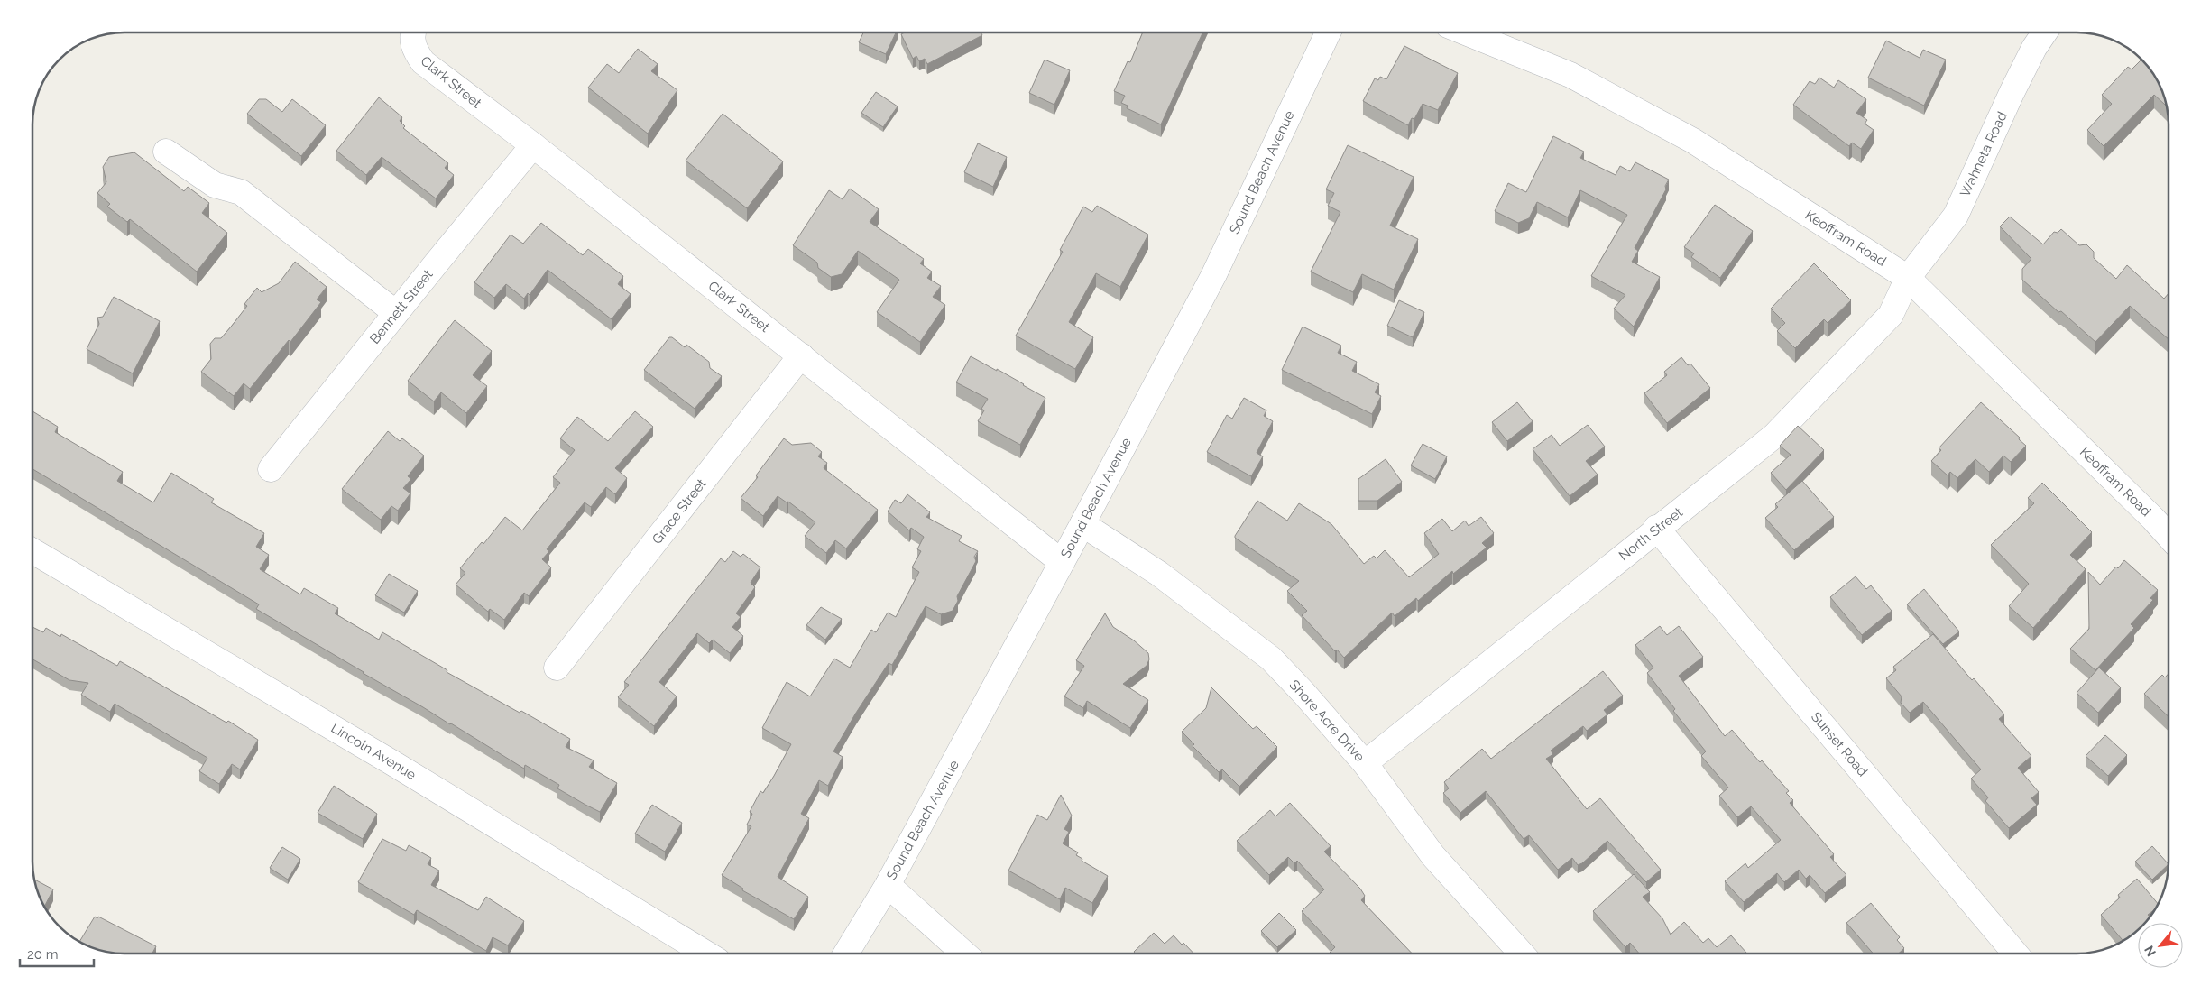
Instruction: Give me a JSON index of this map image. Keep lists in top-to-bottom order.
{
  "streets": {
    "street": [
      "Clark Street",
      "Wahneta Road",
      "Sound Beach Avenue",
      "Keoffram Road",
      "Bennett Street",
      "Grace Street",
      "North Street",
      "Shore Acre Drive",
      "Sunset Road",
      "Lincoln Avenue"
    ]
  },
  "crossings": [
    ["Clark Street", "Sound Beach Avenue"],
    ["Clark Street", "Bennett Street"],
    ["Clark Street", "Grace Street"],
    ["Wahneta Road", "Keoffram Road"],
    ["Wahneta Road", "North Street"],
    ["Sound Beach Avenue", "Shore Acre Drive"],
    ["Keoffram Road", "North Street"],
    ["North Street", "Shore Acre Drive"],
    ["North Street", "Sunset Road"]
  ],
  "scale_bar": "20 m",
  "north": "bottom left"
}
